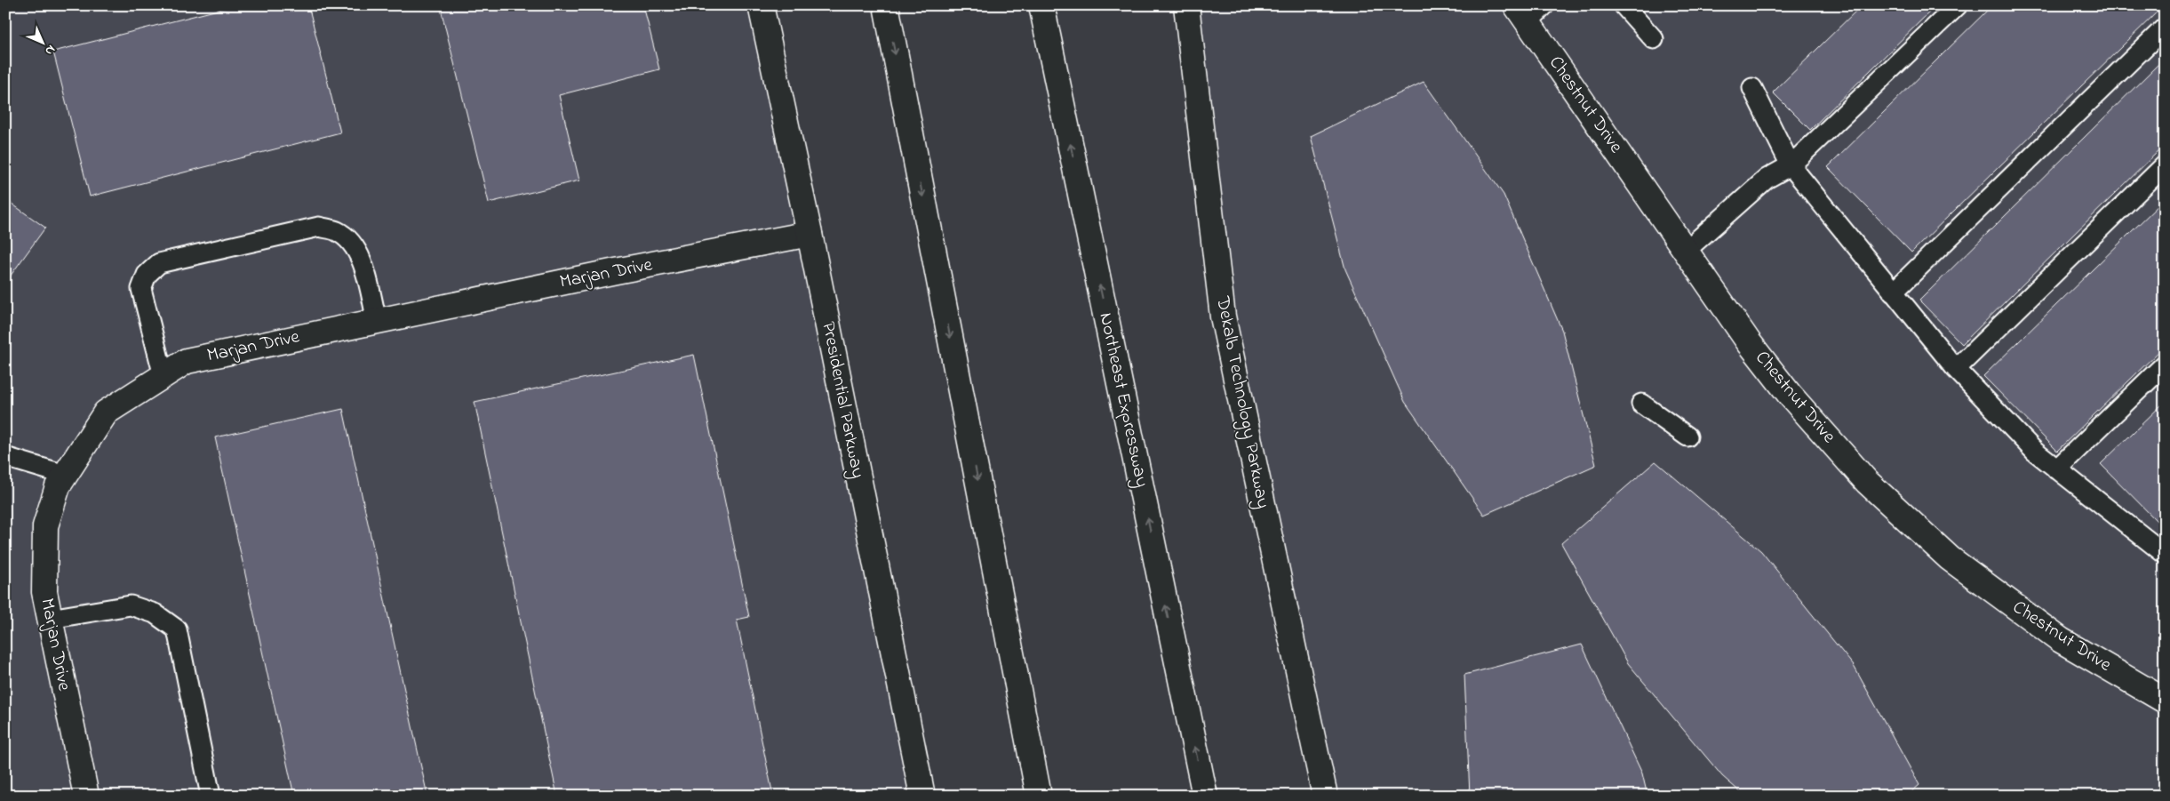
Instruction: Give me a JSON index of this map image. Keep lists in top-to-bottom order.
{
  "streets": {
    "main road": [
      "Chestnut Drive",
      "Marjan Drive",
      "Presidential Parkway",
      "Northeast Expressway",
      "Dekalb Technology Parkway"
    ]
  },
  "crossings": [
    ["Marjan Drive", "Presidential Parkway"]
  ],
  "north": "bottom right"
}
